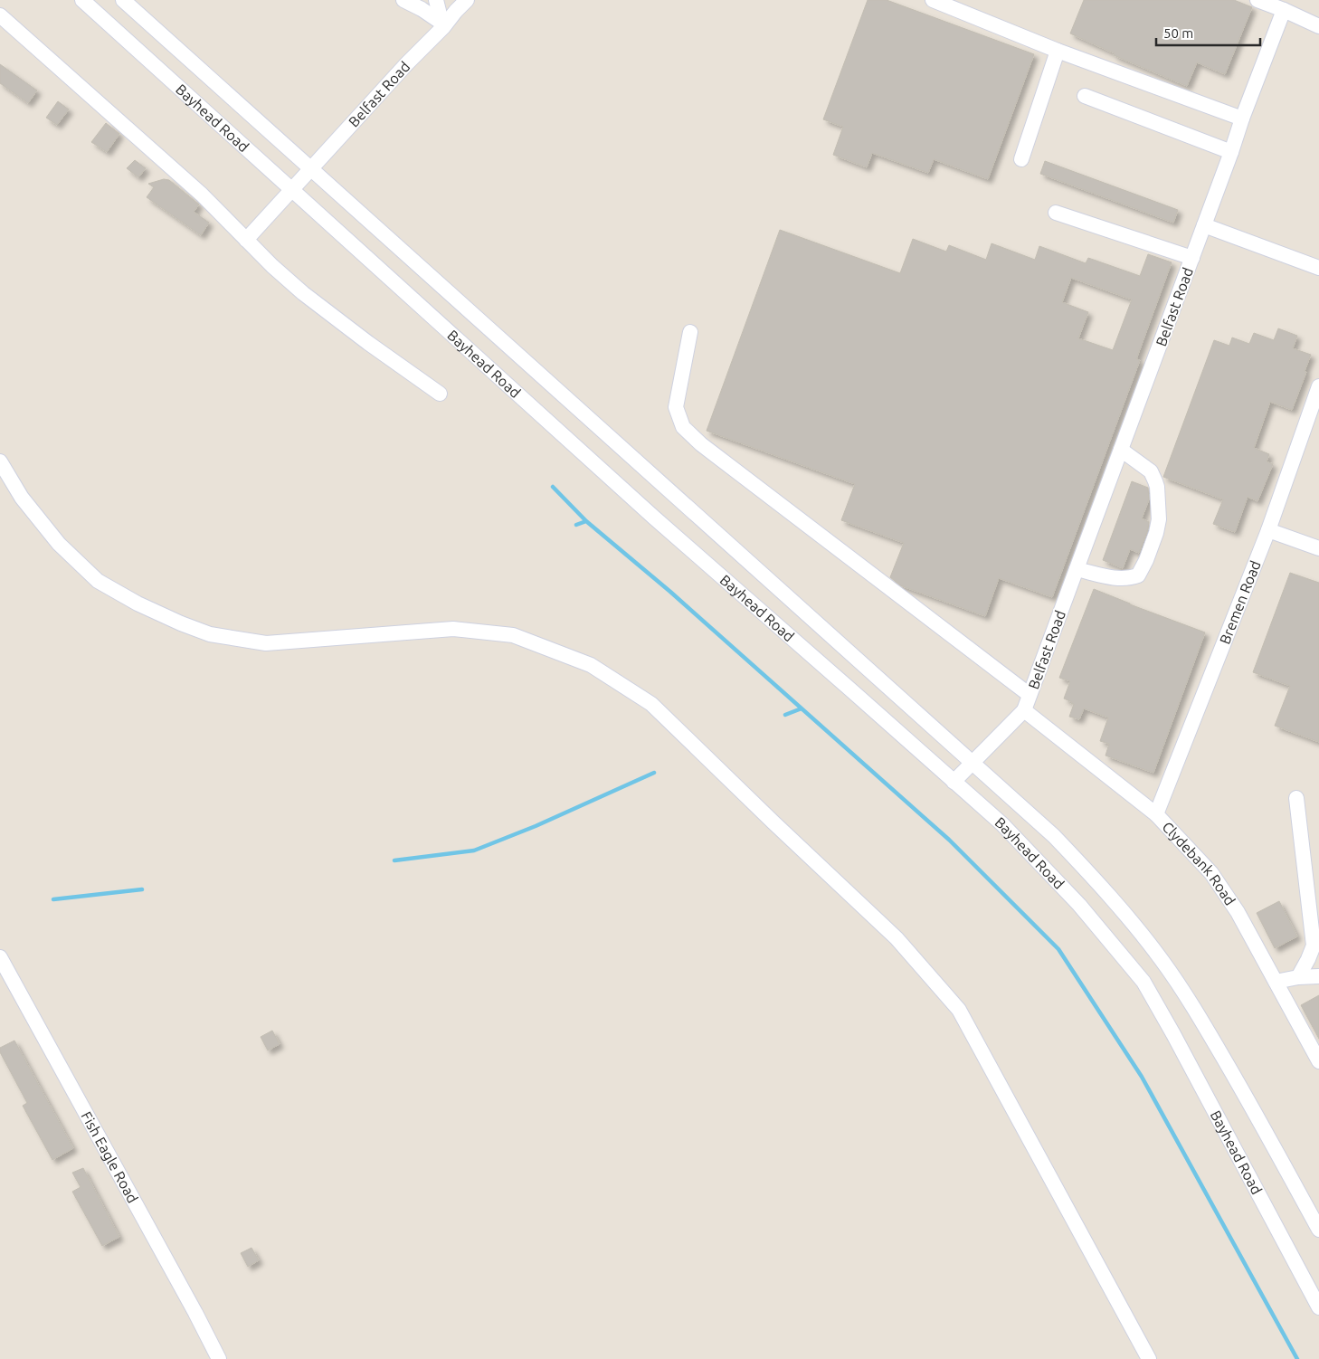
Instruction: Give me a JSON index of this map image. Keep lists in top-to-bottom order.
{
  "streets": {
    "street": [
      "Belfast Road",
      "Bayhead Road",
      "Bremen Road",
      "Clydebank Road",
      "Fish Eagle Road"
    ]
  },
  "crossings": [
    ["Belfast Road", "Bayhead Road"],
    ["Belfast Road", "Clydebank Road"],
    ["Bremen Road", "Clydebank Road"]
  ],
  "scale_bar": "50 m"
}
